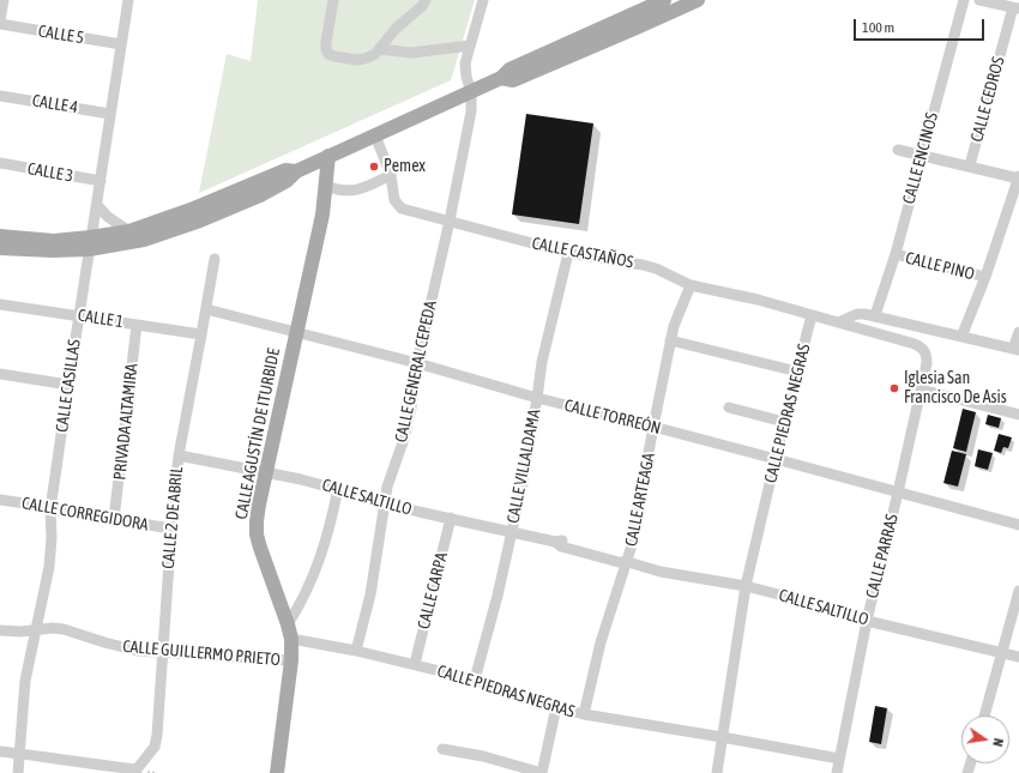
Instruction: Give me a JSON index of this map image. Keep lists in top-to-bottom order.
{
  "streets": {
    "main road": ["CALLE AGUSTÍN DE ITURBIDE"],
    "street": [
      "CALLE 5",
      "CALLE CEDROS",
      "CALLE 4",
      "CALLE ENCINOS",
      "CALLE 3",
      "CALLE CASTAÑOS",
      "CALLE PINO",
      "CALLE 1",
      "CALLE GENERAL CEPEDA",
      "CALLE CASILLAS",
      "CALLE PIEDRAS NEGRAS",
      "CALLE TORREÓN",
      "PRIVADA ALTAMIRA",
      "CALLE VILLALDAMA",
      "CALLE SALTILLO",
      "CALLE ARTEAGA",
      "CALLE CORREGIDORA",
      "CALLE 2 DE ABRIL",
      "CALLE PARRAS",
      "CALLE CARPA",
      "CALLE GUILLERMO PRIETO"
    ]
  },
  "crossings": [
    ["CALLE 5", "CALLE CASILLAS"],
    ["CALLE 4", "CALLE CASILLAS"],
    ["CALLE ENCINOS", "CALLE PINO"],
    ["CALLE 3", "CALLE CASILLAS"],
    ["CALLE CASTAÑOS", "CALLE GENERAL CEPEDA"],
    ["CALLE CASTAÑOS", "CALLE PIEDRAS NEGRAS"],
    ["CALLE CASTAÑOS", "CALLE VILLALDAMA"],
    ["CALLE CASTAÑOS", "CALLE ARTEAGA"],
    ["CALLE CASTAÑOS", "CALLE PARRAS"],
    ["CALLE 1", "CALLE CASILLAS"],
    ["CALLE 1", "PRIVADA ALTAMIRA"],
    ["CALLE 1", "CALLE 2 DE ABRIL"],
    ["CALLE GENERAL CEPEDA", "CALLE PIEDRAS NEGRAS"],
    ["CALLE GENERAL CEPEDA", "CALLE TORREÓN"],
    ["CALLE GENERAL CEPEDA", "CALLE SALTILLO"],
    ["CALLE CASILLAS", "CALLE CORREGIDORA"],
    ["CALLE CASILLAS", "CALLE GUILLERMO PRIETO"],
    ["CALLE PIEDRAS NEGRAS", "CALLE TORREÓN"],
    ["CALLE PIEDRAS NEGRAS", "CALLE AGUSTÍN DE ITURBIDE"],
    ["CALLE PIEDRAS NEGRAS", "CALLE VILLALDAMA"],
    ["CALLE PIEDRAS NEGRAS", "CALLE SALTILLO"],
    ["CALLE PIEDRAS NEGRAS", "CALLE ARTEAGA"],
    ["CALLE PIEDRAS NEGRAS", "CALLE PARRAS"],
    ["CALLE PIEDRAS NEGRAS", "CALLE CARPA"],
    ["CALLE TORREÓN", "CALLE AGUSTÍN DE ITURBIDE"],
    ["CALLE TORREÓN", "CALLE VILLALDAMA"],
    ["CALLE TORREÓN", "CALLE ARTEAGA"],
    ["CALLE TORREÓN", "CALLE 2 DE ABRIL"],
    ["CALLE TORREÓN", "CALLE PARRAS"],
    ["PRIVADA ALTAMIRA", "CALLE CORREGIDORA"],
    ["CALLE AGUSTÍN DE ITURBIDE", "CALLE SALTILLO"],
    ["CALLE AGUSTÍN DE ITURBIDE", "CALLE GUILLERMO PRIETO"],
    ["CALLE VILLALDAMA", "CALLE SALTILLO"],
    ["CALLE SALTILLO", "CALLE ARTEAGA"],
    ["CALLE SALTILLO", "CALLE 2 DE ABRIL"],
    ["CALLE SALTILLO", "CALLE PARRAS"],
    ["CALLE SALTILLO", "CALLE CARPA"],
    ["CALLE CORREGIDORA", "CALLE 2 DE ABRIL"],
    ["CALLE 2 DE ABRIL", "CALLE GUILLERMO PRIETO"]
  ],
  "places": ["Pemex", "Iglesia San Francisco De Asis"],
  "scale_bar": "100 m",
  "north": "right"
}
